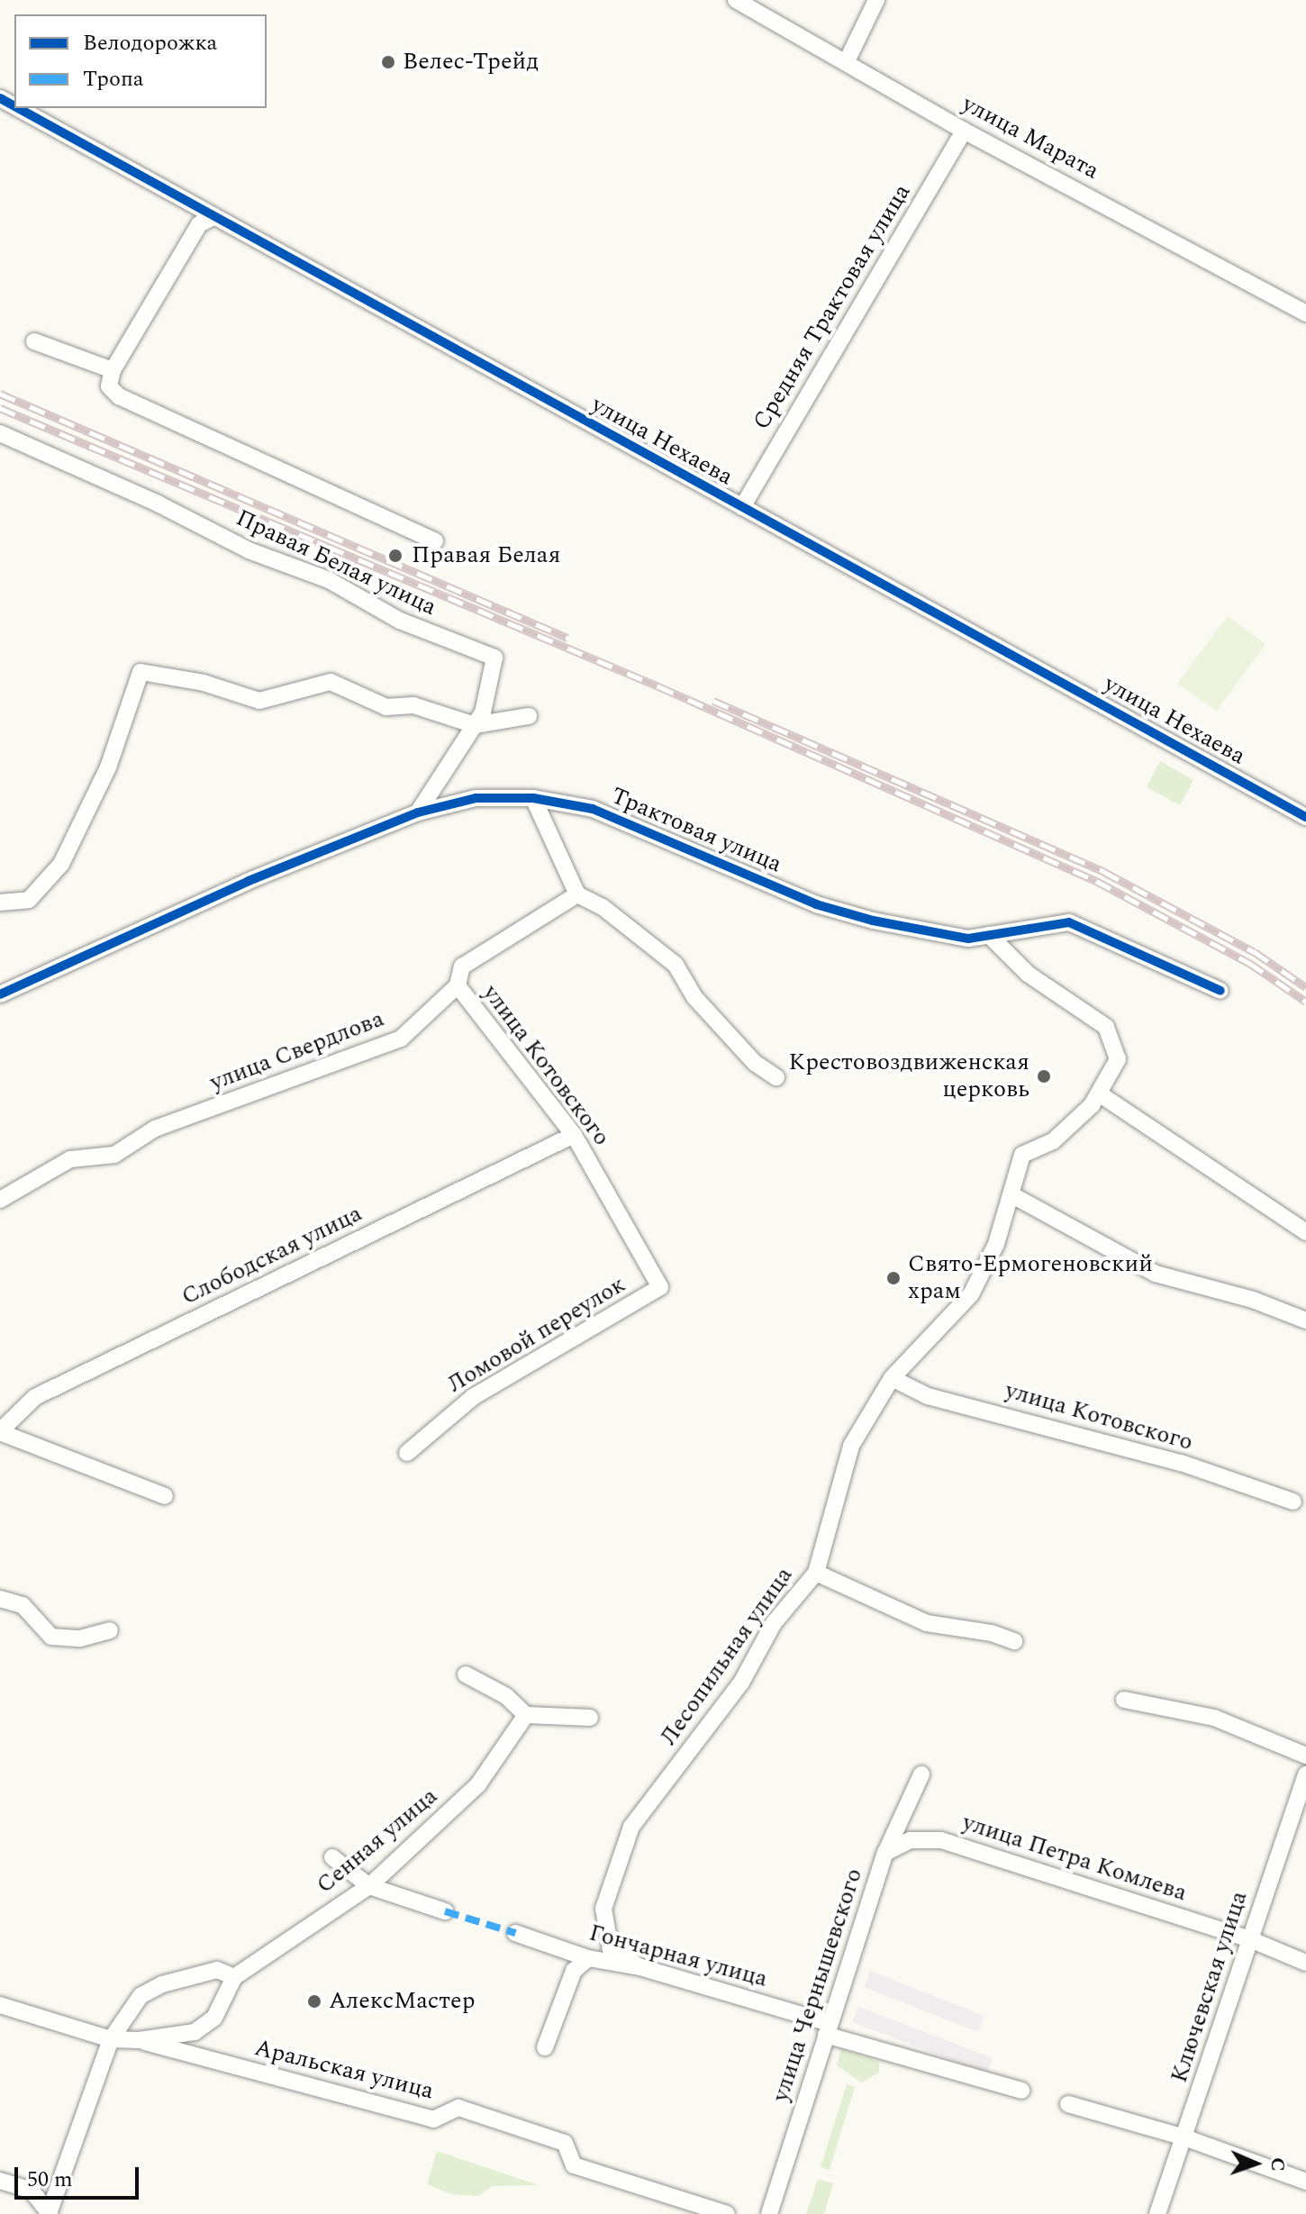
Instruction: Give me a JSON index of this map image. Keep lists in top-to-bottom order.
{
  "streets": {
    "street": [
      "улица Марата",
      "Средняя Трактовая улица",
      "улица Нехаева",
      "Правая Белая улица",
      "Трактовая улица",
      "улица Свердлова",
      "улица Котовского",
      "Слободская улица",
      "Ломовой переулок",
      "Лесопильная улица",
      "Сенная улица",
      "улица Петра Комлева",
      "Гончарная улица",
      "улица Чернышевского",
      "Ключевская улица",
      "Аральская улица"
    ]
  },
  "crossings": [
    ["улица Марата", "Средняя Трактовая улица"],
    ["Средняя Трактовая улица", "улица Нехаева"],
    ["Правая Белая улица", "Трактовая улица"],
    ["Трактовая улица", "Лесопильная улица"],
    ["улица Свердлова", "улица Котовского"],
    ["улица Котовского", "Слободская улица"],
    ["улица Котовского", "Ломовой переулок"],
    ["улица Котовского", "Лесопильная улица"],
    ["Лесопильная улица", "Гончарная улица"],
    ["Сенная улица", "Аральская улица"],
    ["улица Петра Комлева", "улица Чернышевского"],
    ["улица Петра Комлева", "Ключевская улица"],
    ["Гончарная улица", "улица Чернышевского"]
  ],
  "places": [
    "Велес-Трейд",
    "Правая Белая",
    "Крестовоздвиженская церковь",
    "Свято-Ермогеновский храм",
    "АлексМастер"
  ],
  "legend": ["Велодорожка", "Тропа"],
  "scale_bar": "50 m",
  "north": "right"
}
